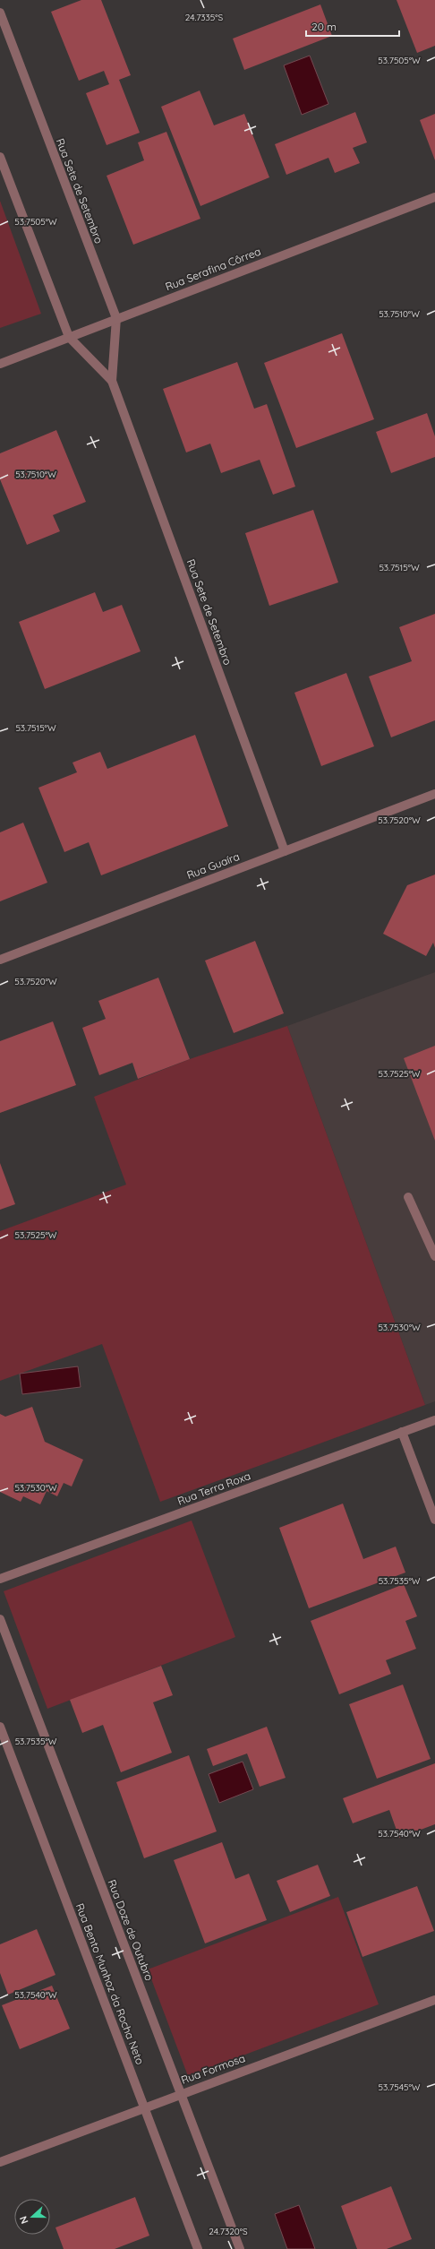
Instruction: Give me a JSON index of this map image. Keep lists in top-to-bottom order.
{
  "streets": {
    "street": [
      "Rua Sete de Setembro",
      "Rua Serafina Côrrea",
      "Rua Guaíra",
      "Rua Terra Roxa",
      "Rua Doze de Outubro",
      "Rua Bento Munhoz da Rocha Neto",
      "Rua Formosa"
    ]
  },
  "crossings": [
    ["Rua Sete de Setembro", "Rua Serafina Côrrea"],
    ["Rua Sete de Setembro", "Rua Guaíra"],
    ["Rua Doze de Outubro", "Rua Formosa"],
    ["Rua Bento Munhoz da Rocha Neto", "Rua Formosa"]
  ],
  "scale_bar": "20 m",
  "north": "left",
  "coordinates": [
    "24.7335°S",
    "53.7505°W",
    "53.7510°W",
    "53.7515°W",
    "53.7520°W",
    "53.7525°W",
    "53.7530°W",
    "53.7535°W",
    "53.7540°W",
    "53.7545°W",
    "24.7320°S"
  ]
}
